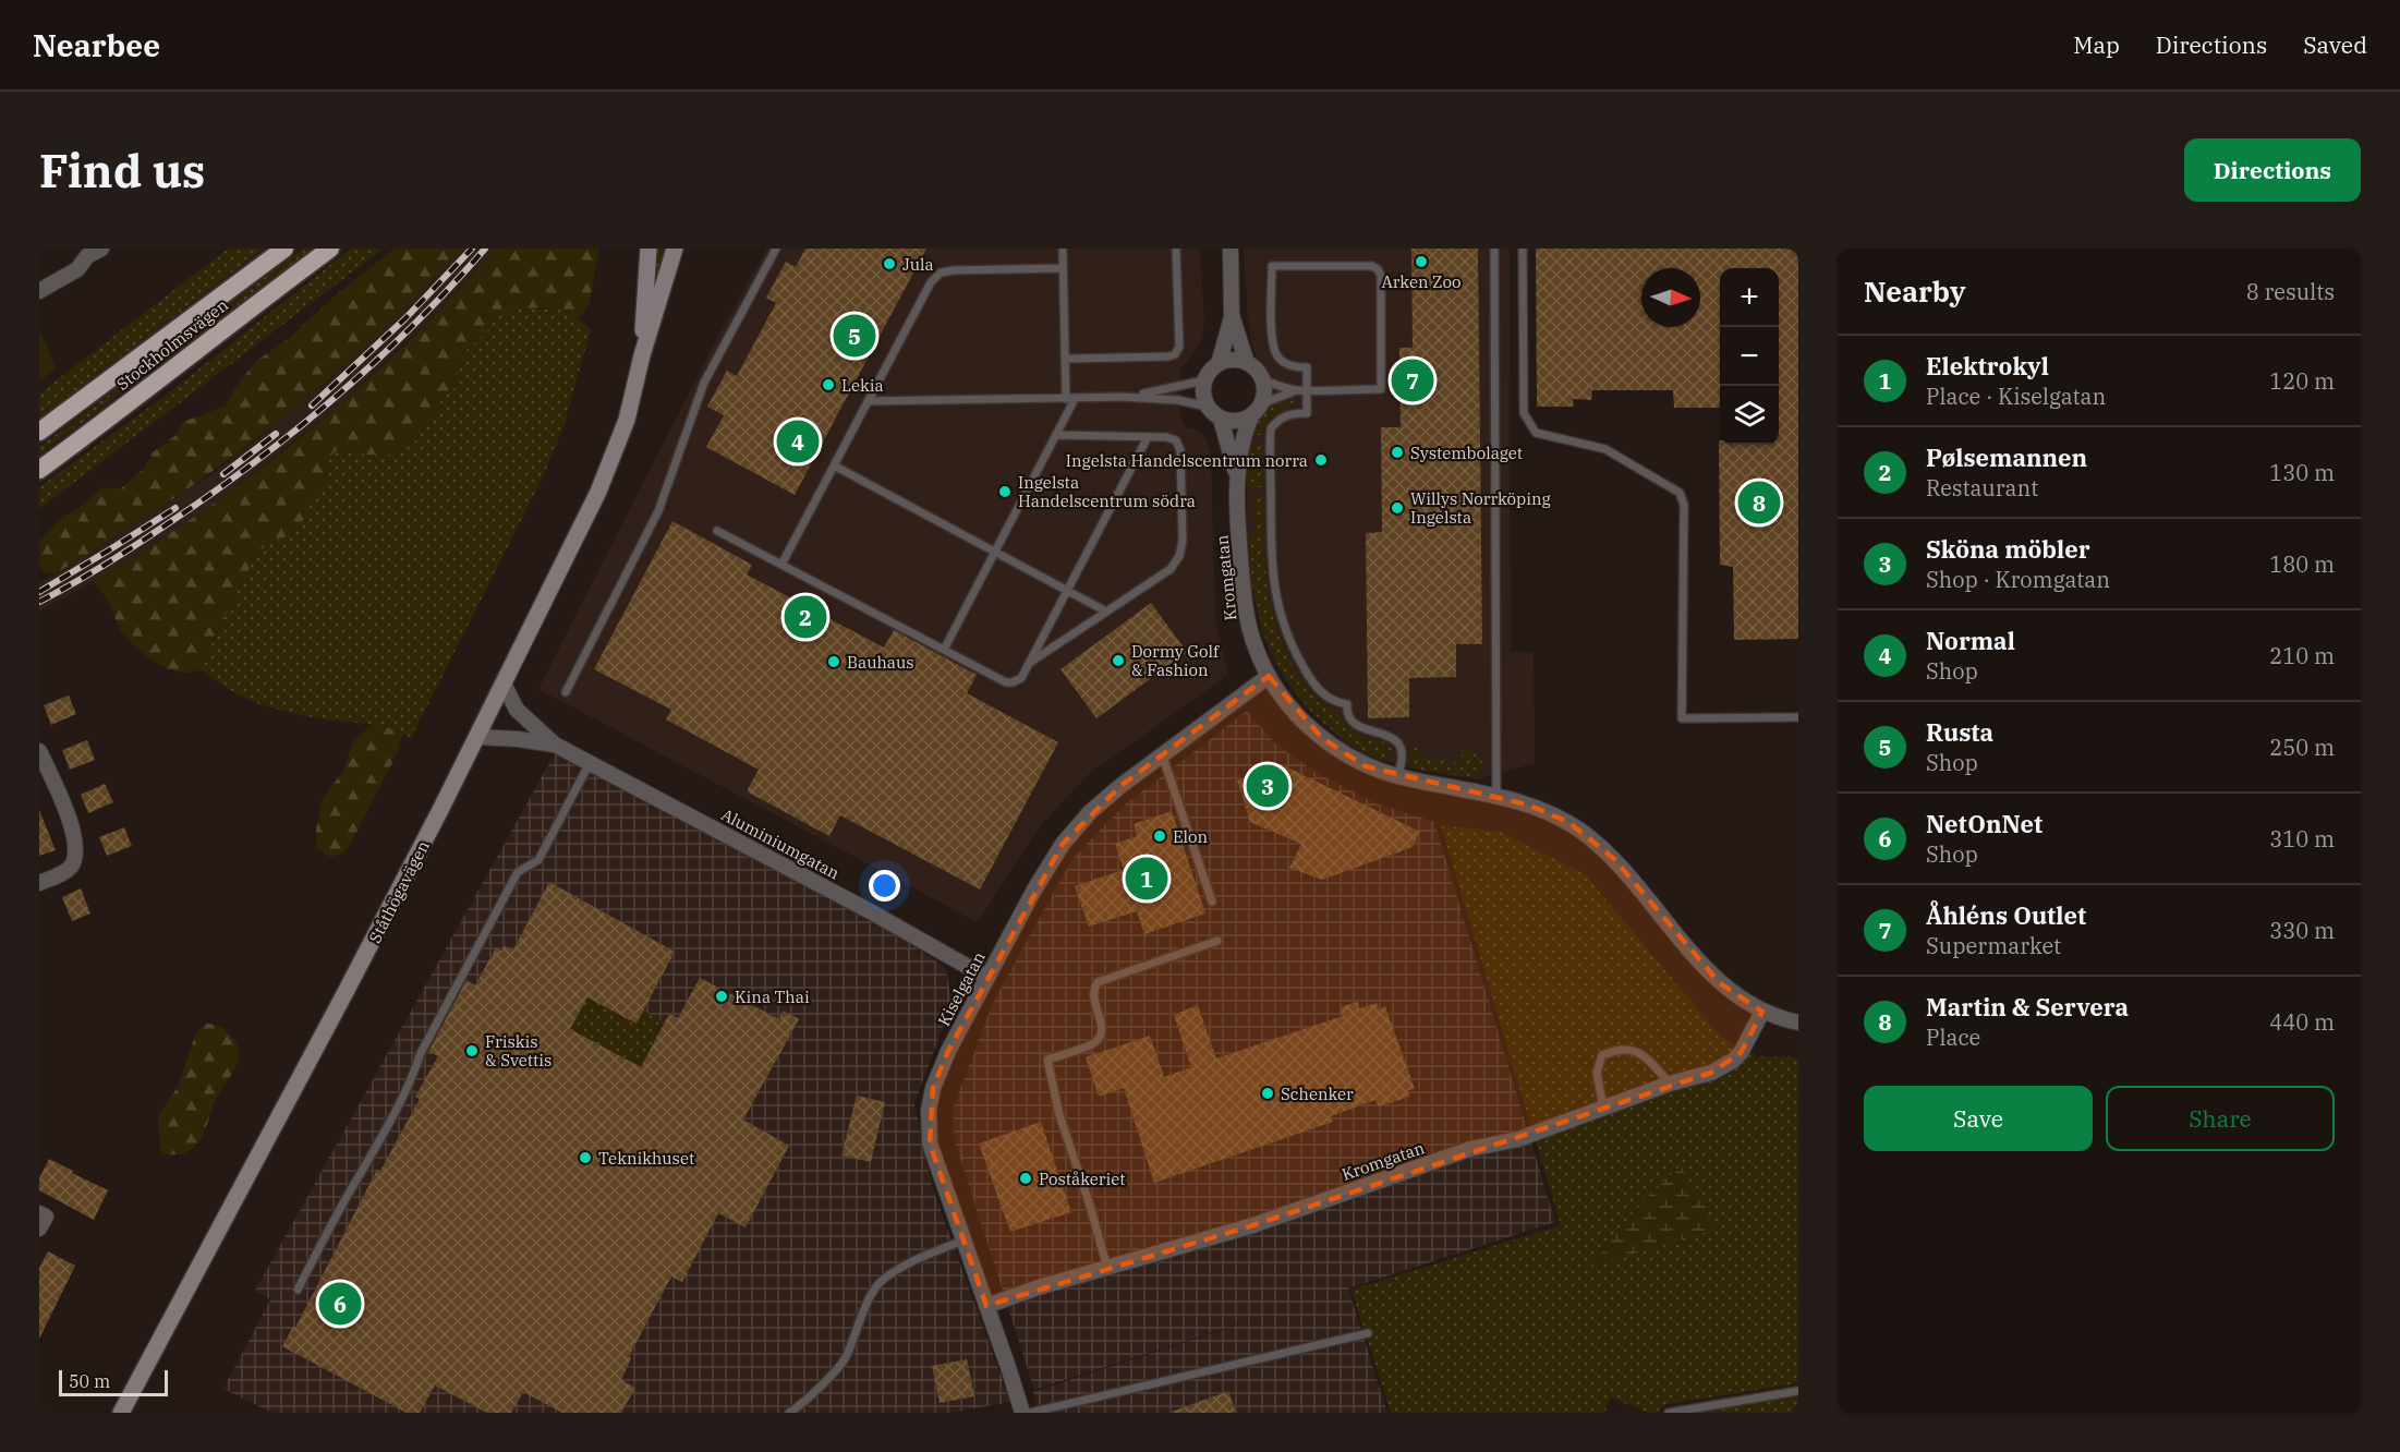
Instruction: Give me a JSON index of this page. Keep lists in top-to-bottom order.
{
  "streets": {
    "highway": ["Stockholmsvägen"],
    "main road": ["Ståthögavägen"],
    "street": ["Kromgatan", "Aluminiumgatan", "Kiselgatan"]
  },
  "crossings": [
    ["Kromgatan", "Kiselgatan"],
    ["Aluminiumgatan", "Ståthögavägen"],
    ["Aluminiumgatan", "Kiselgatan"]
  ],
  "places": [
    "Arken Zoo",
    "Jula",
    "Lekia",
    "Systembolaget",
    "Ingelsta Handelscentrum norra",
    "Ingelsta Handelscentrum södra",
    "Willys Norrköping Ingelsta",
    "Dormy Golf & Fashion",
    "Bauhaus",
    "Elon",
    "Kina Thai",
    "Friskis & Svettis",
    "Schenker",
    "Teknikhuset",
    "Poståkeriet"
  ],
  "scale_bar": "50 m",
  "north": "right",
  "page": {
    "header": "Nearbee",
    "nav": ["Map", "Directions", "Saved"],
    "buttons": [
      "Directions",
      ["Save", "Share"]
    ],
    "title": "Find us",
    "heading": ["Nearby", "8 results"],
    "map_buttons": ["+", "−"],
    "pins": [
      "5",
      "7",
      "4",
      "8",
      "2",
      "3",
      "1",
      "6"
    ],
    "list": [
      {
        "mark": "1",
        "name": "Elektrokyl",
        "note": "Place · Kiselgatan",
        "value": "120 m"
      },
      {
        "mark": "2",
        "name": "Pølsemannen",
        "note": "Restaurant",
        "value": "130 m"
      },
      {
        "mark": "3",
        "name": "Sköna möbler",
        "note": "Shop · Kromgatan",
        "value": "180 m"
      },
      {
        "mark": "4",
        "name": "Normal",
        "note": "Shop",
        "value": "210 m"
      },
      {
        "mark": "5",
        "name": "Rusta",
        "note": "Shop",
        "value": "250 m"
      },
      {
        "mark": "6",
        "name": "NetOnNet",
        "note": "Shop",
        "value": "310 m"
      },
      {
        "mark": "7",
        "name": "Åhléns Outlet",
        "note": "Supermarket",
        "value": "330 m"
      },
      {
        "mark": "8",
        "name": "Martin & Servera",
        "note": "Place",
        "value": "440 m"
      }
    ],
    "scale": "50 m"
  }
}
